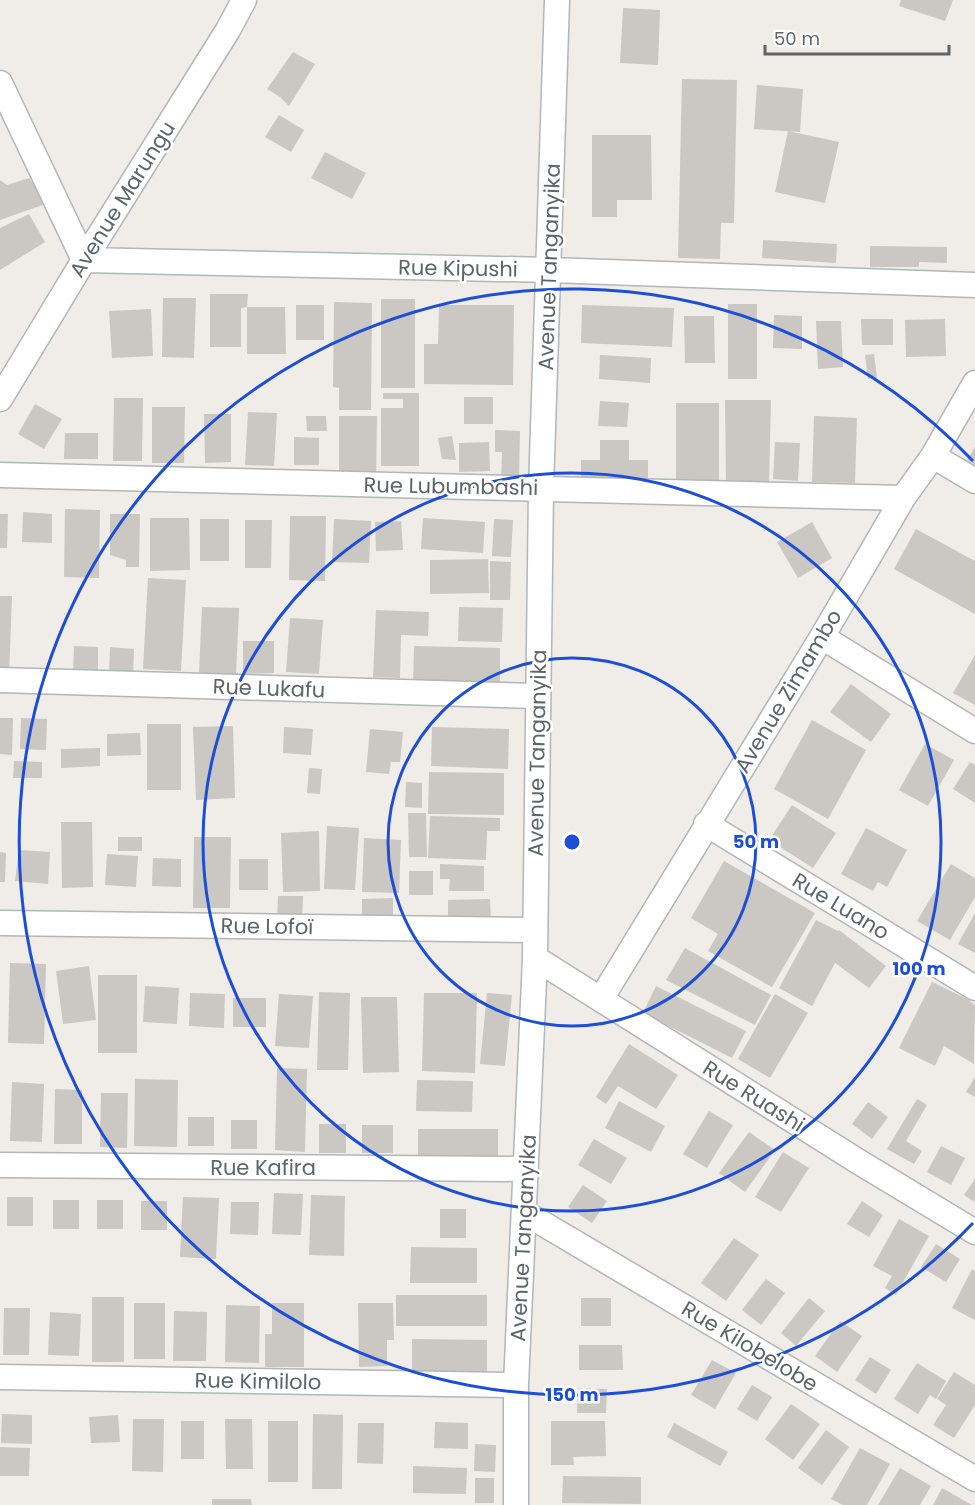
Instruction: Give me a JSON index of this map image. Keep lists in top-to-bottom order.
{
  "streets": {
    "street": [
      "Avenue Marungu",
      "Avenue Tanganyika",
      "Rue Kipushi",
      "Rue Lubumbashi",
      "Rue Lukafu",
      "Avenue Zimambo",
      "Rue Luano",
      "Rue Lofoï",
      "Rue Ruashi",
      "Rue Kafira",
      "Rue Kilobelobe",
      "Rue Kimilolo"
    ]
  },
  "crossings": [
    ["Avenue Marungu", "Rue Kipushi"],
    ["Avenue Tanganyika", "Rue Kipushi"],
    ["Avenue Tanganyika", "Rue Lubumbashi"],
    ["Avenue Tanganyika", "Rue Lukafu"],
    ["Avenue Tanganyika", "Rue Lofoï"],
    ["Avenue Tanganyika", "Rue Ruashi"],
    ["Avenue Tanganyika", "Rue Kafira"],
    ["Avenue Tanganyika", "Rue Kilobelobe"],
    ["Avenue Tanganyika", "Rue Kimilolo"],
    ["Rue Lubumbashi", "Avenue Zimambo"],
    ["Avenue Zimambo", "Rue Luano"],
    ["Avenue Zimambo", "Rue Ruashi"]
  ],
  "scale_bar": "50 m",
  "rings": ["50 m", "100 m", "150 m"]
}
